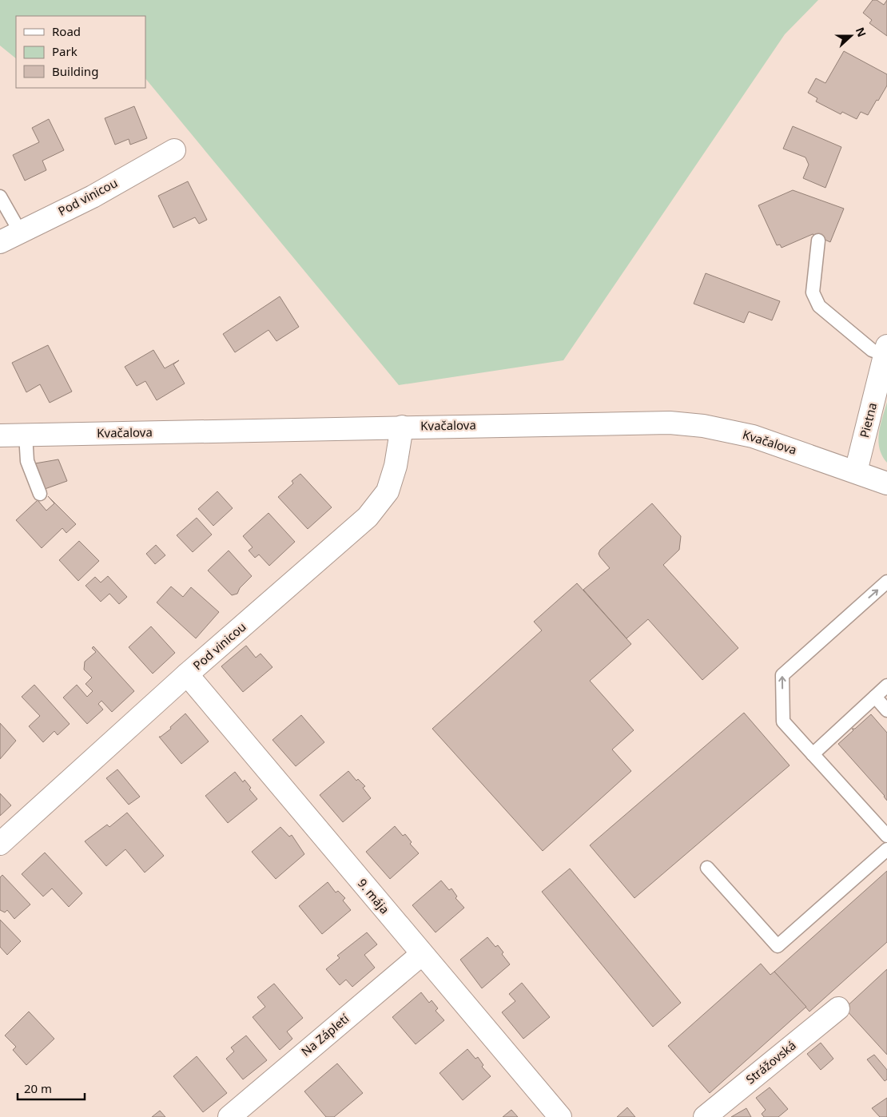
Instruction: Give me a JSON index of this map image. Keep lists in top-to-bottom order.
{
  "streets": {
    "street": [
      "Pod vinicou",
      "Pietna",
      "Kvačalova",
      "9. mája",
      "Na Zápletí",
      "Strážovská"
    ]
  },
  "crossings": [
    ["Pod vinicou", "Kvačalova"],
    ["Pod vinicou", "9. mája"],
    ["Pietna", "Kvačalova"],
    ["9. mája", "Na Zápletí"]
  ],
  "legend": ["Road", "Park", "Building"],
  "scale_bar": "20 m",
  "north": "right"
}
